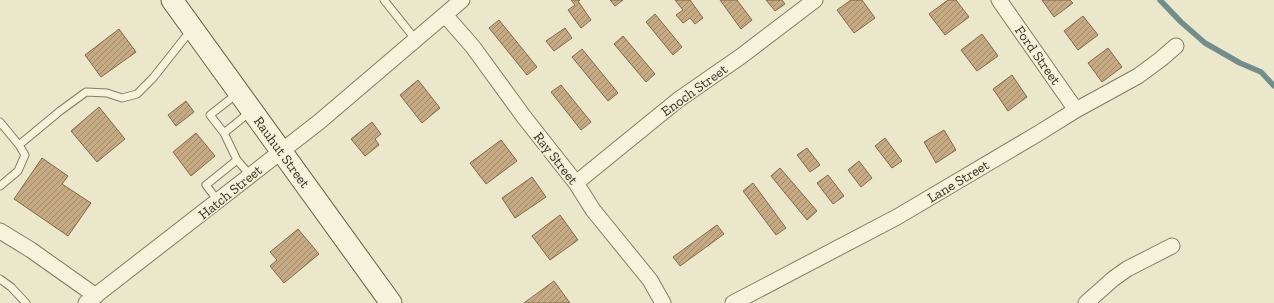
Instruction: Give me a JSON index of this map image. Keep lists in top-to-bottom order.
{
  "streets": {
    "main road": ["Rauhut Street"],
    "street": [
      "Ford Street",
      "Enoch Street",
      "Ray Street",
      "Lane Street",
      "Hatch Street"
    ]
  },
  "crossings": [
    ["Ford Street", "Lane Street"],
    ["Enoch Street", "Ray Street"],
    ["Rauhut Street", "Hatch Street"],
    ["Ray Street", "Hatch Street"]
  ]
}
